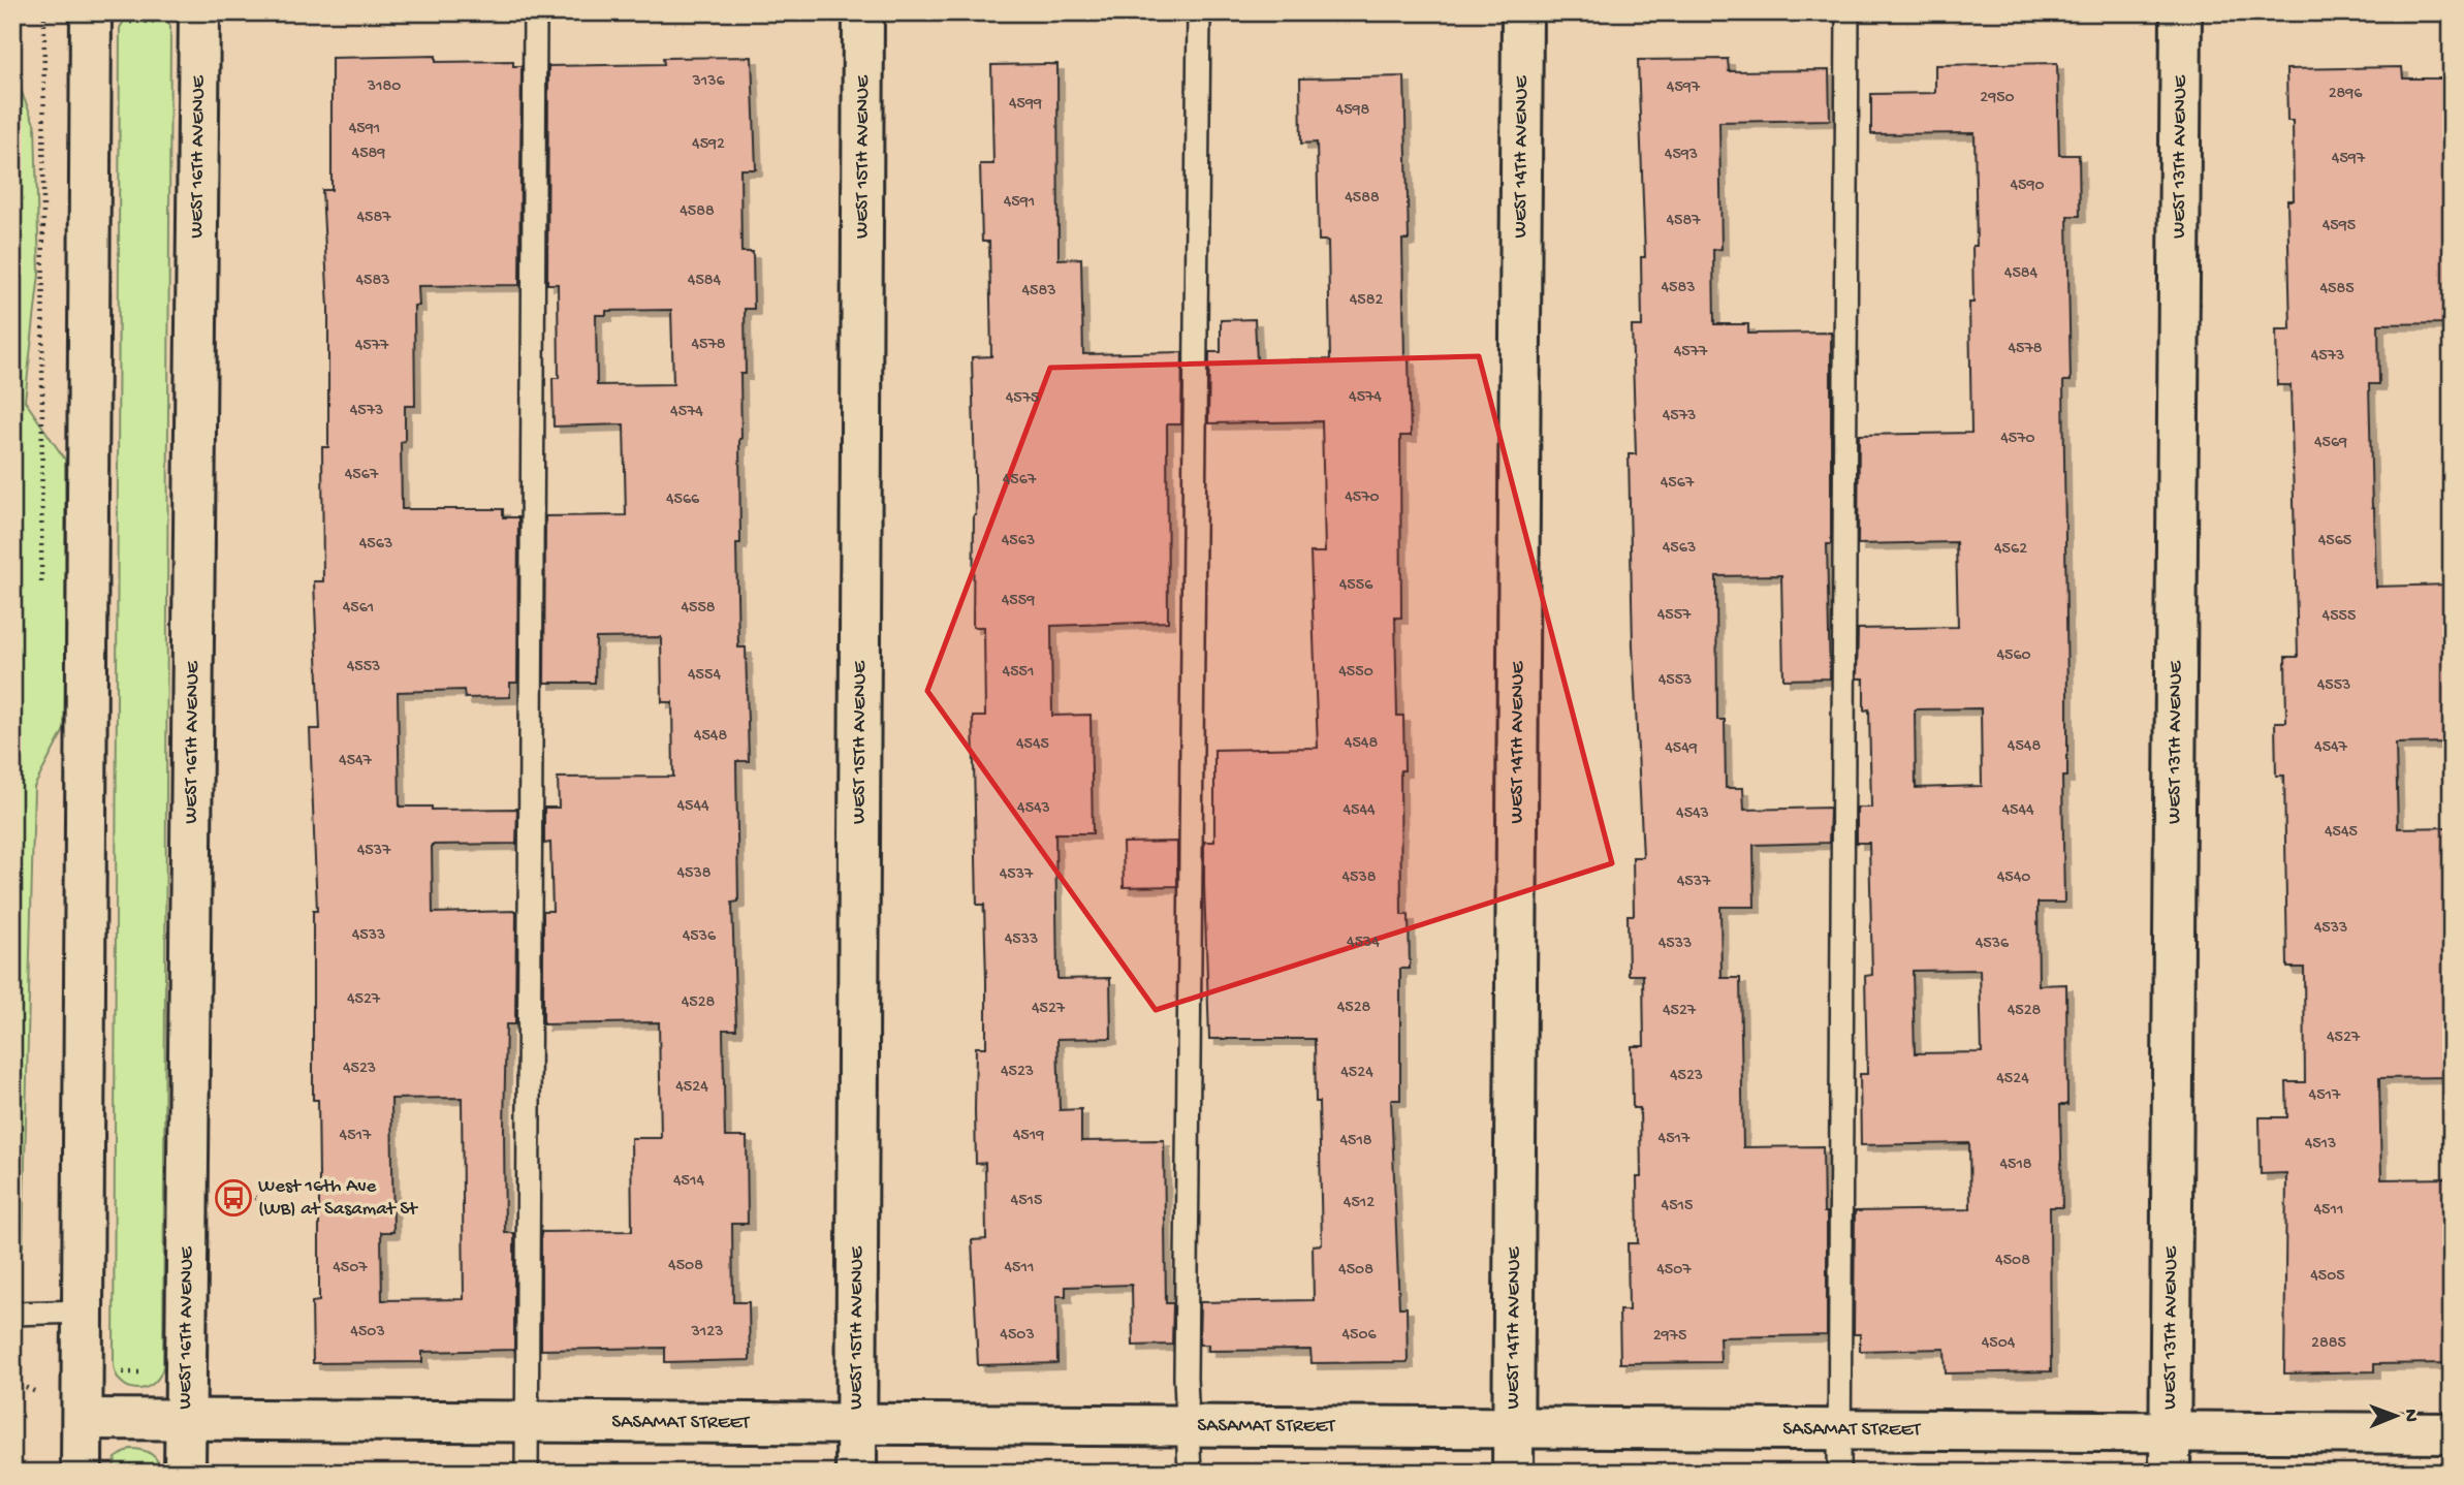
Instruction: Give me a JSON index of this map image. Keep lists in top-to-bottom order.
{
  "streets": {
    "street": [
      "WEST 16TH AVENUE",
      "WEST 15TH AVENUE",
      "WEST 14TH AVENUE",
      "WEST 13TH AVENUE",
      "SASAMAT STREET"
    ]
  },
  "crossings": [
    ["WEST 16TH AVENUE", "SASAMAT STREET"],
    ["WEST 15TH AVENUE", "SASAMAT STREET"],
    ["WEST 14TH AVENUE", "SASAMAT STREET"],
    ["WEST 13TH AVENUE", "SASAMAT STREET"]
  ],
  "places": {
    "bus stop": ["West 16th Ave (WB) at Sasamat St"]
  },
  "house_numbers": [
    "3136",
    "3180",
    "4597",
    "2896",
    "2950",
    "4599",
    "4598",
    "4591",
    "4592",
    "4589",
    "4593",
    "4597",
    "4590",
    "4588",
    "4591",
    "4588",
    "4587",
    "4587",
    "4595",
    "4584",
    "4583",
    "4584",
    "4583",
    "4585",
    "4583",
    "4582",
    "4578",
    "4577",
    "4578",
    "4577",
    "4573",
    "4574",
    "4575",
    "4573",
    "4574",
    "4573",
    "4570",
    "4569",
    "4567",
    "4567",
    "4567",
    "4570",
    "4566",
    "4563",
    "4565",
    "4563",
    "4563",
    "4562",
    "4556",
    "4559",
    "4561",
    "4558",
    "4557",
    "4555",
    "4560",
    "4553",
    "4551",
    "4550",
    "4554",
    "4553",
    "4553",
    "4548",
    "4548",
    "4545",
    "4548",
    "4547",
    "4549",
    "4547",
    "4544",
    "4543",
    "4544",
    "4544",
    "4543",
    "4545",
    "4537",
    "4538",
    "4537",
    "4538",
    "4540",
    "4537",
    "4533",
    "4533",
    "4536",
    "4533",
    "4534",
    "4533",
    "4536",
    "4527",
    "4528",
    "4528",
    "4527",
    "4527",
    "4528",
    "4527",
    "4523",
    "4523",
    "4524",
    "4523",
    "4524",
    "4524",
    "4517",
    "4517",
    "4519",
    "4517",
    "4518",
    "4513",
    "4518",
    "4514",
    "4515",
    "4512",
    "4515",
    "4511",
    "4508",
    "4508",
    "4507",
    "4511",
    "4508",
    "4507",
    "4505",
    "4503",
    "3123",
    "4503",
    "4506",
    "2975",
    "4504",
    "2885"
  ],
  "north": "right"
}
